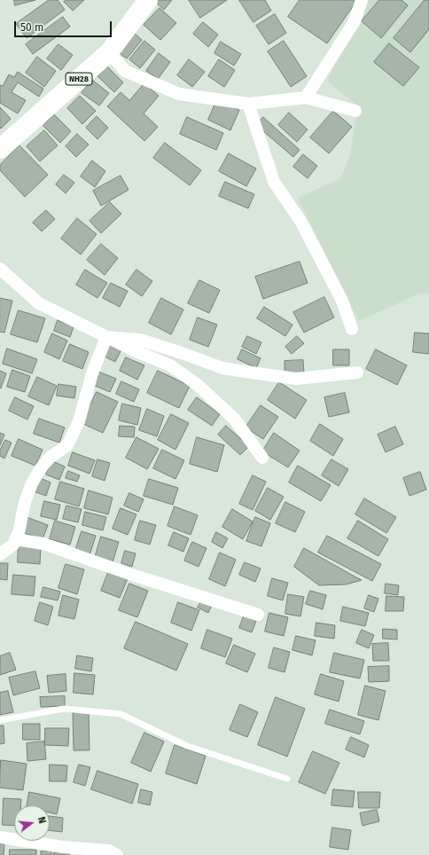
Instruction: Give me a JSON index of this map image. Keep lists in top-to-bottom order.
{
  "streets": {
    "highway": ["NH28"]
  },
  "scale_bar": "50 m",
  "north": "right"
}
